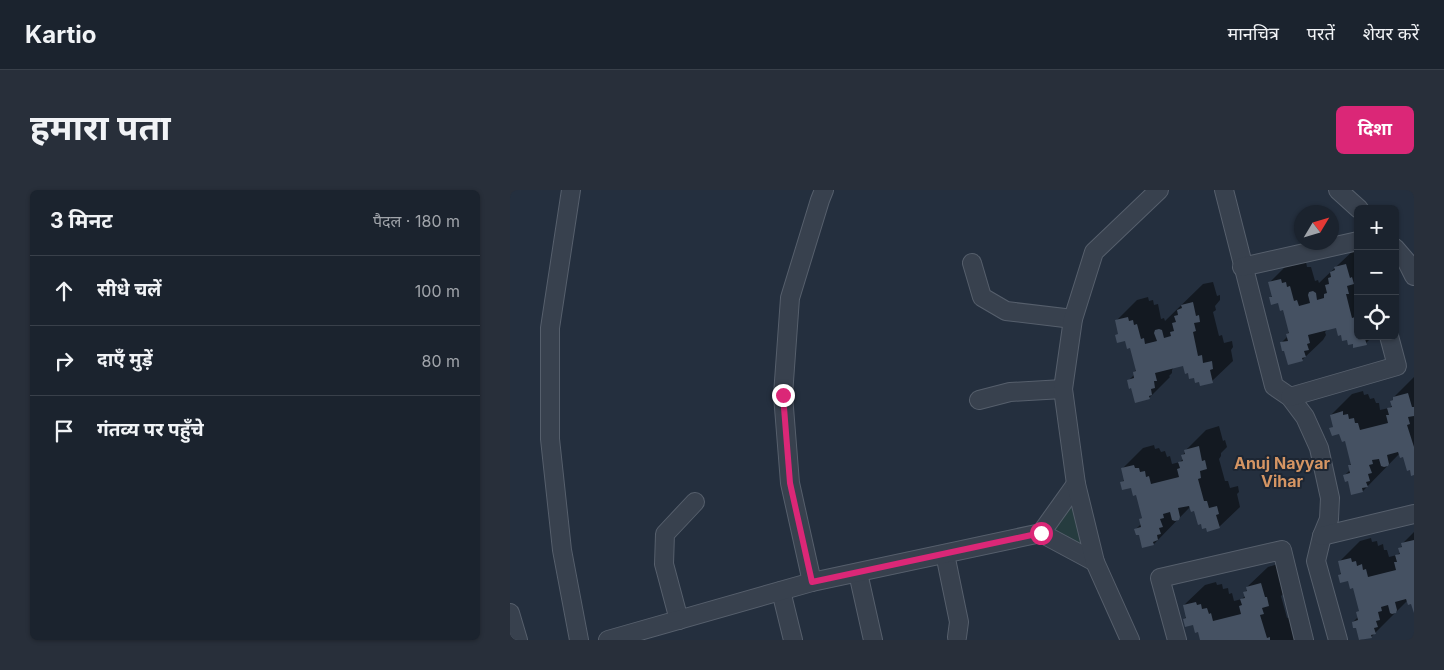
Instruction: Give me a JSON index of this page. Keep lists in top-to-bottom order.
{
  "districts": ["Anuj Nayyar Vihar"],
  "north": "top right",
  "page": {
    "header": "Kartio",
    "nav": ["मानचित्र", "परतें", "शेयर करें"],
    "title": "हमारा पता",
    "buttons": "दिशा",
    "heading": ["3 मिनट", "पैदल · 180 m"],
    "map_buttons": ["+", "−"],
    "list": [
      ["सीधे चलें", "100 m"],
      ["दाएँ मुड़ें", "80 m"],
      "गंतव्य पर पहुँचे"
    ]
  }
}
